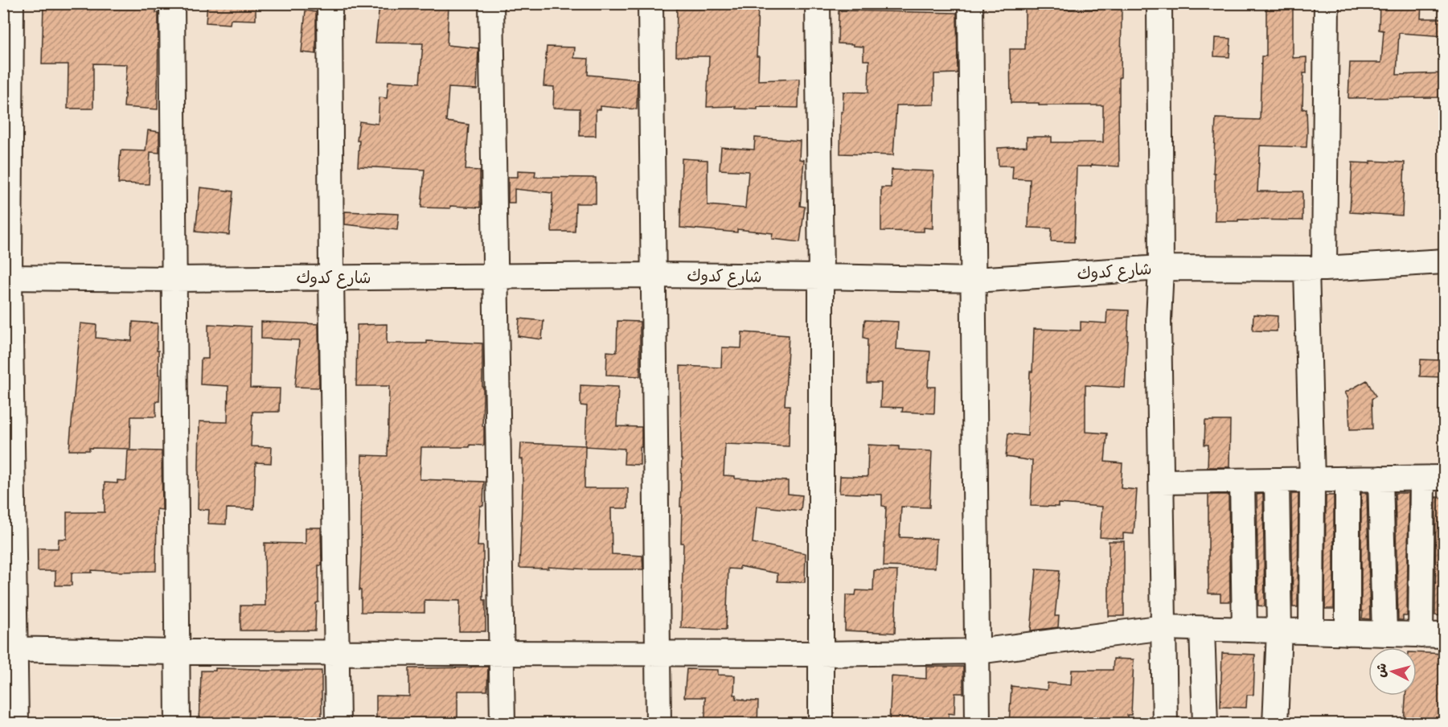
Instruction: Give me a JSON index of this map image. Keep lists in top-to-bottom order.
{
  "streets": {
    "street": ["شارع كدوك"]
  },
  "north": "left"
}
